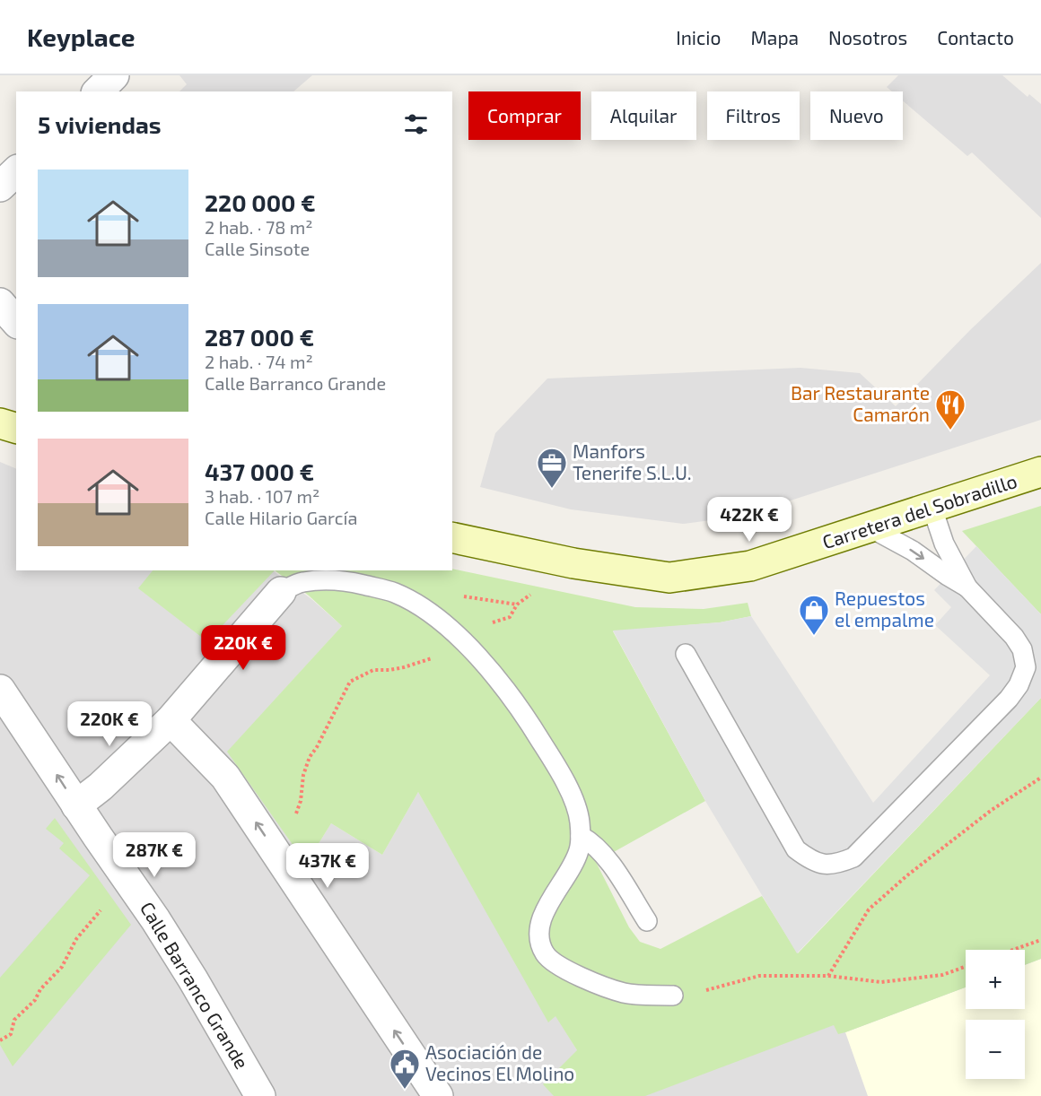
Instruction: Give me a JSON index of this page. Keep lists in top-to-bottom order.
{
  "streets": {
    "main road": ["Carretera del Sobradillo"],
    "street": ["Calle Barranco Grande"]
  },
  "places": {
    "restaurant": ["Bar Restaurante Camarón"],
    "office": ["Manfors Tenerife S.L.U."],
    "shop": ["Repuestos el empalme"],
    "public building": ["Asociación de Vecinos El Molino"]
  },
  "page": {
    "header": "Keyplace",
    "nav": [
      "Inicio",
      "Mapa",
      "Nosotros",
      "Contacto"
    ],
    "chip": [
      "Comprar",
      "Alquilar",
      "Filtros",
      "Nuevo"
    ],
    "heading": "5 viviendas",
    "list": [
      {
        "name": "220 000 €",
        "note": "2 hab. · 78 m² · Calle Sinsote"
      },
      {
        "name": "287 000 €",
        "note": "2 hab. · 74 m² · Calle Barranco Grande"
      },
      {
        "name": "437 000 €",
        "note": "3 hab. · 107 m² · Calle Hilario García"
      }
    ],
    "price": [
      "422K €",
      "220K €",
      "220K €",
      "287K €",
      "437K €"
    ],
    "map_buttons": ["+", "−"]
  }
}
